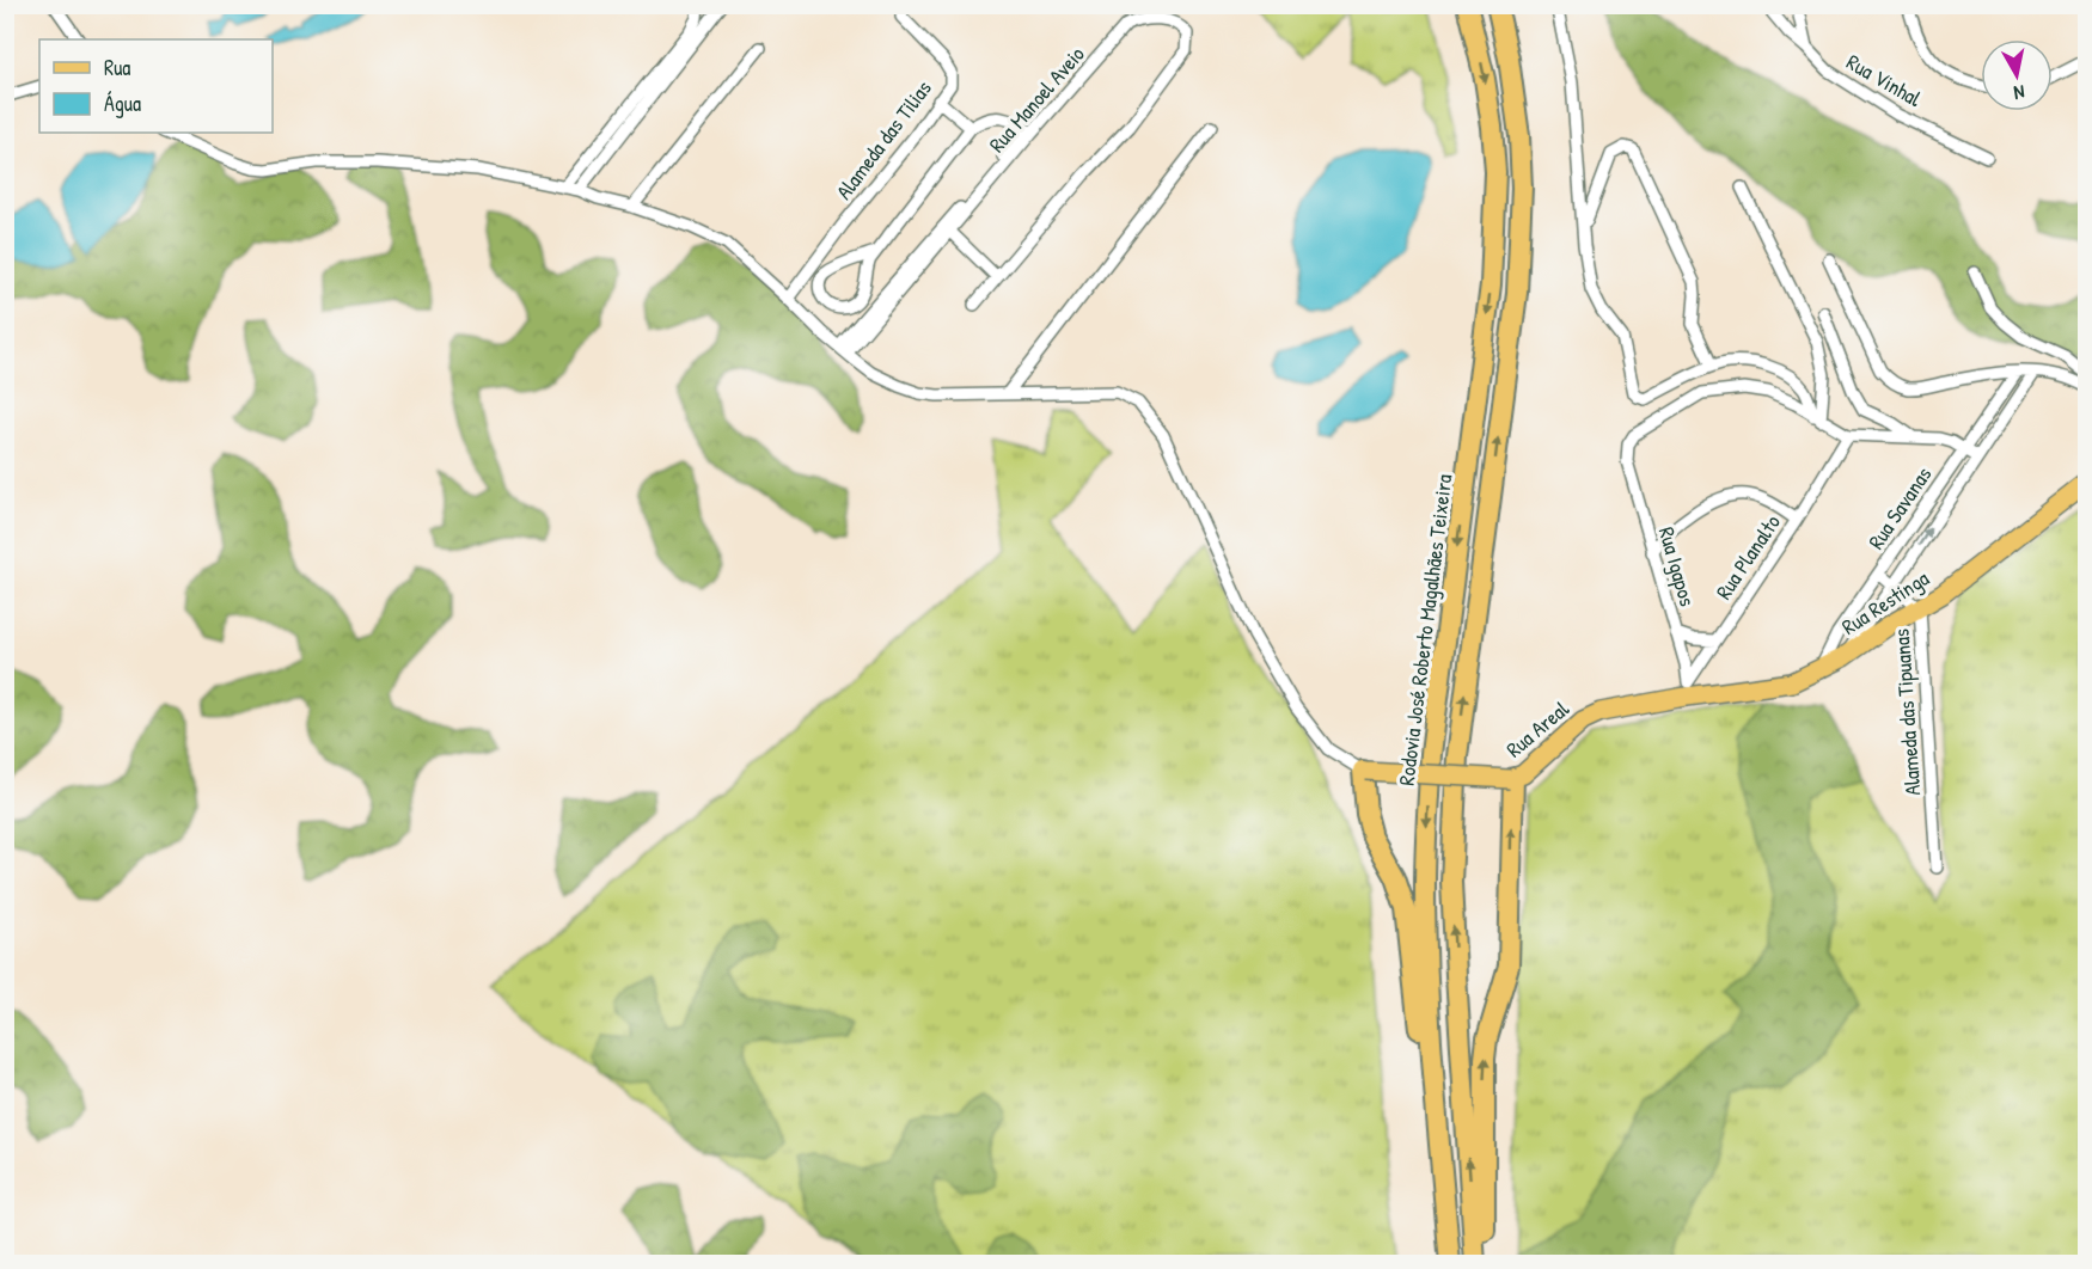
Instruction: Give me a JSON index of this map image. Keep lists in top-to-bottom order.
{
  "streets": {
    "highway": ["Rodovia José Roberto Magalhães Teixeira"],
    "main road": ["Rua Restinga", "Rua Areal"],
    "street": [
      "Rua Vinhal",
      "Rua Manoel Aveio",
      "Alameda das Tilias",
      "Rua Savanas",
      "Rua Planalto",
      "Rua Igapos",
      "Alameda das Tipuanas"
    ]
  },
  "crossings": [
    ["Rua Savanas", "Rua Restinga"],
    ["Rua Savanas", "Alameda das Tipuanas"],
    ["Rua Planalto", "Rua Igapos"],
    ["Rua Planalto", "Rua Restinga"],
    ["Rua Planalto", "Rua Areal"],
    ["Rua Igapos", "Rua Restinga"],
    ["Rua Igapos", "Rua Areal"],
    ["Rua Restinga", "Alameda das Tipuanas"],
    ["Rua Restinga", "Rua Areal"]
  ],
  "legend": ["Rua", "Água"],
  "north": "bottom"
}
